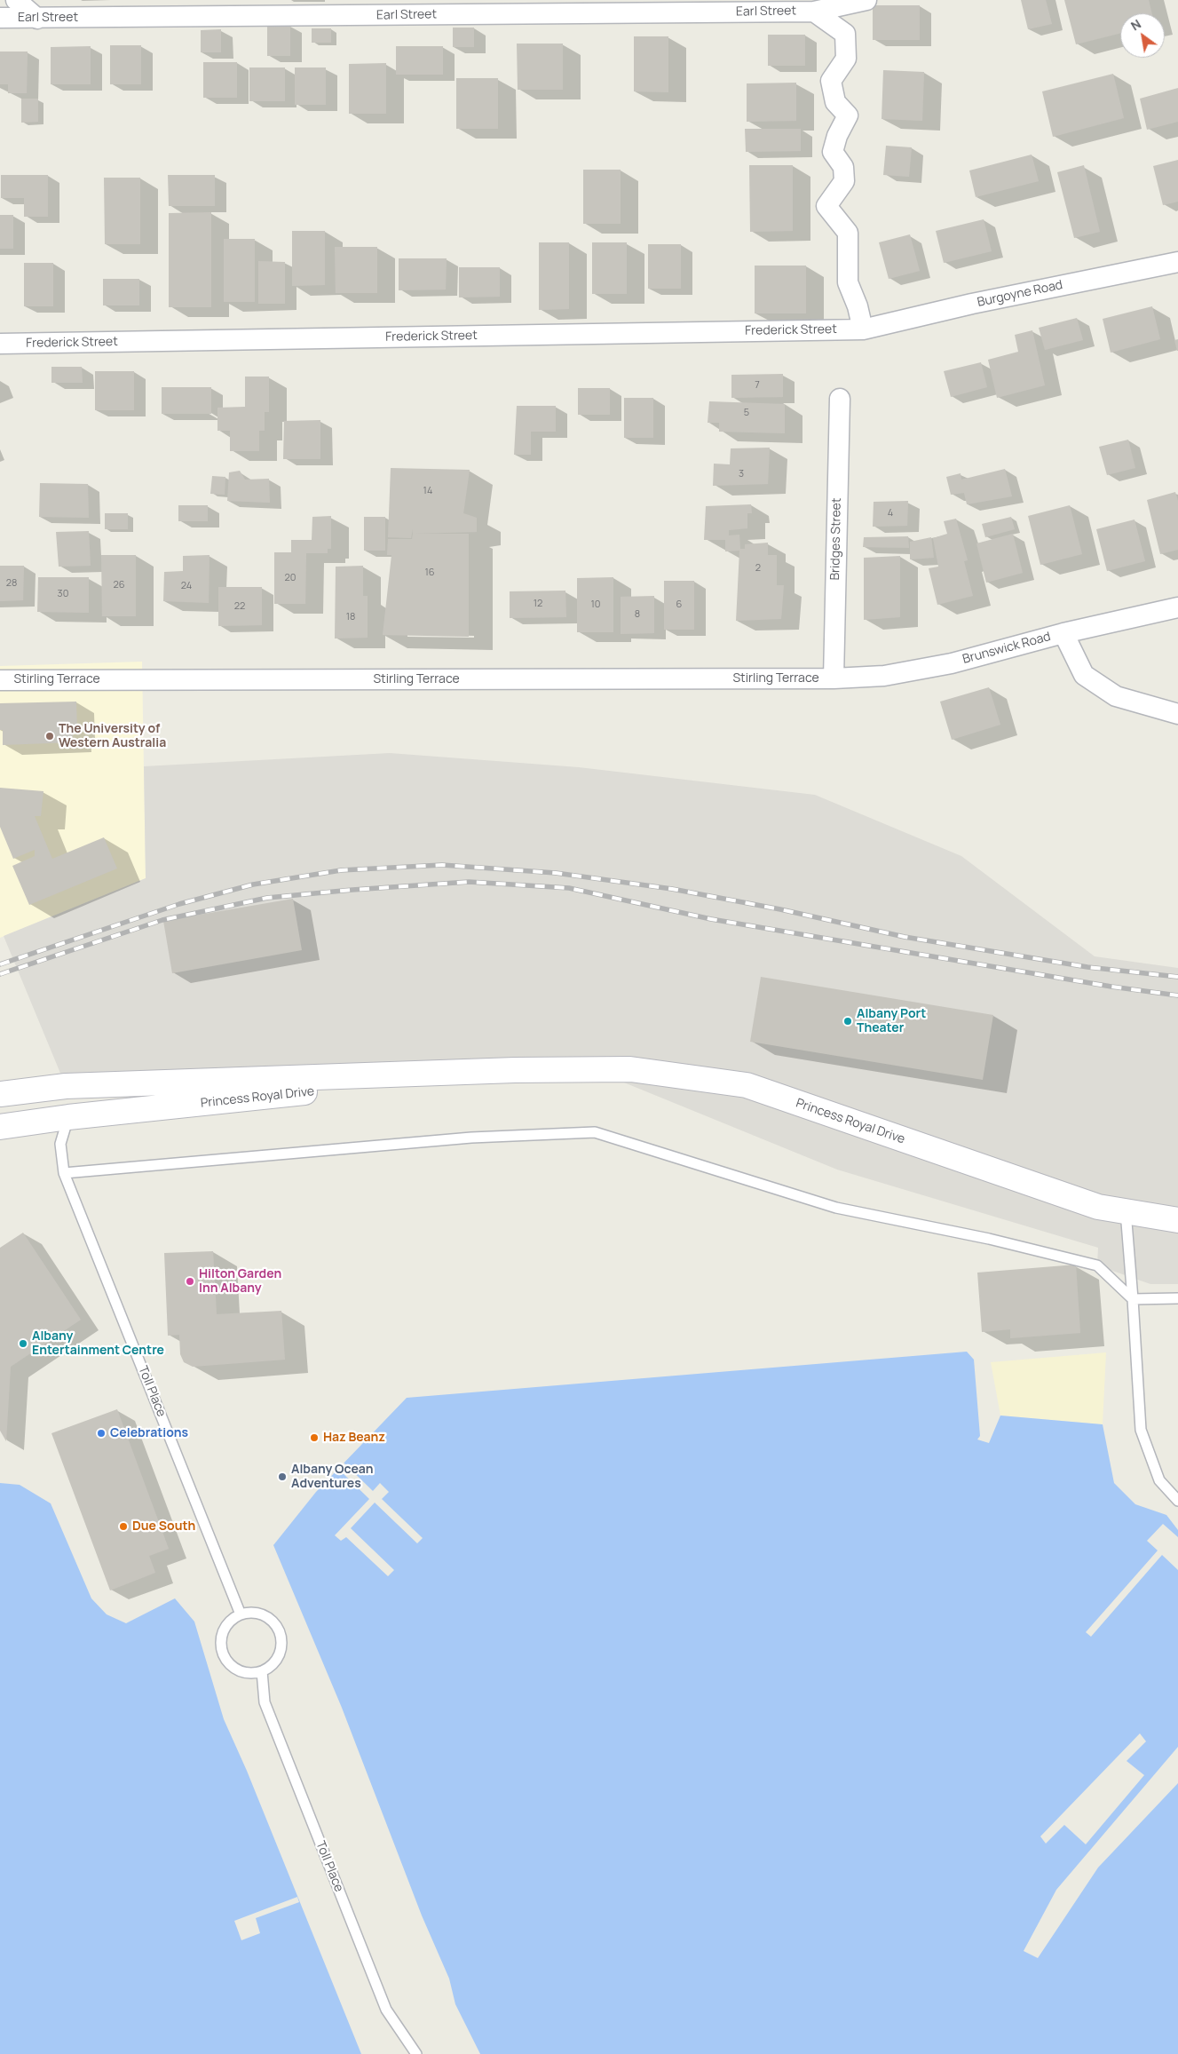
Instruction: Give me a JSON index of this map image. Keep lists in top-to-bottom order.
{
  "streets": {
    "main road": ["Princess Royal Drive"],
    "street": [
      "Earl Street",
      "Burgoyne Road",
      "Frederick Street",
      "Bridges Street",
      "Brunswick Road",
      "Stirling Terrace"
    ],
    "lane": ["Toll Place"]
  },
  "crossings": [
    ["Burgoyne Road", "Frederick Street"],
    ["Bridges Street", "Brunswick Road"],
    ["Bridges Street", "Stirling Terrace"],
    ["Brunswick Road", "Stirling Terrace"],
    ["Princess Royal Drive", "Toll Place"]
  ],
  "places": [
    "The University of Western Australia",
    "Albany Port Theater",
    "Hilton Garden Inn Albany",
    "Albany Entertainment Centre",
    "Celebrations",
    "Haz Beanz",
    "Albany Ocean Adventures",
    "Due South"
  ],
  "house_numbers": [
    "7",
    "5",
    "3",
    "14",
    "4",
    "2",
    "16",
    "20",
    "28",
    "26",
    "24",
    "30",
    "12",
    "10",
    "6",
    "22",
    "8",
    "18"
  ],
  "north": "top left"
}
